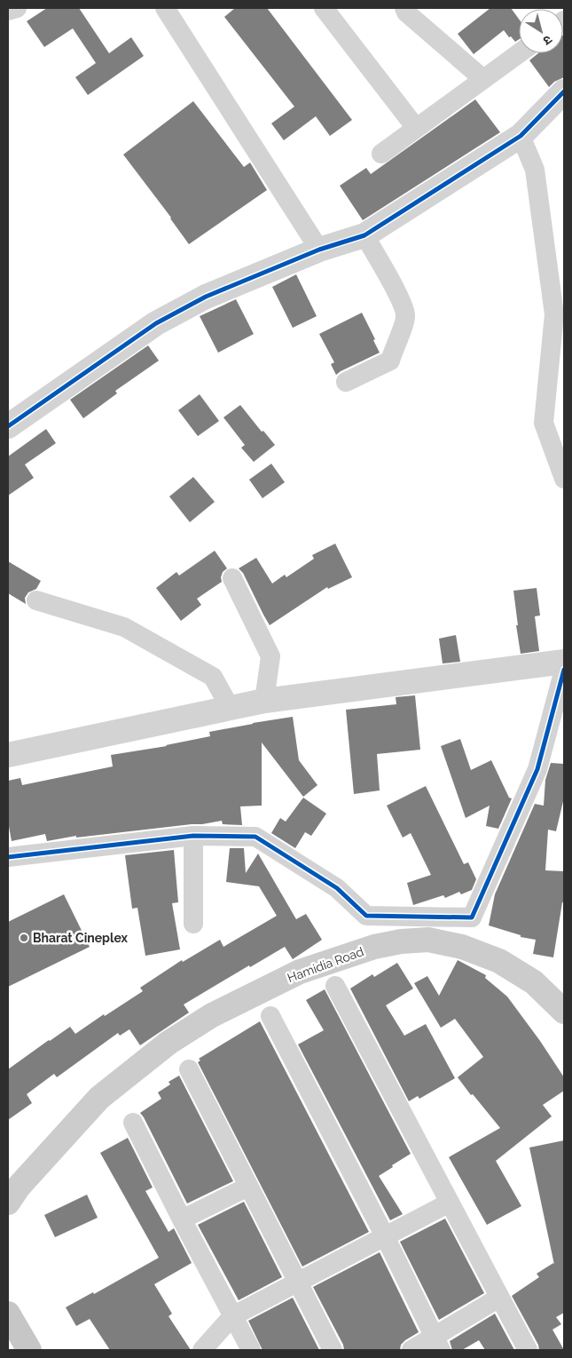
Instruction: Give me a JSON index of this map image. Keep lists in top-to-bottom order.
{
  "streets": {
    "main road": ["Hamidia Road"]
  },
  "places": ["Bharat Cineplex"],
  "north": "bottom right"
}
